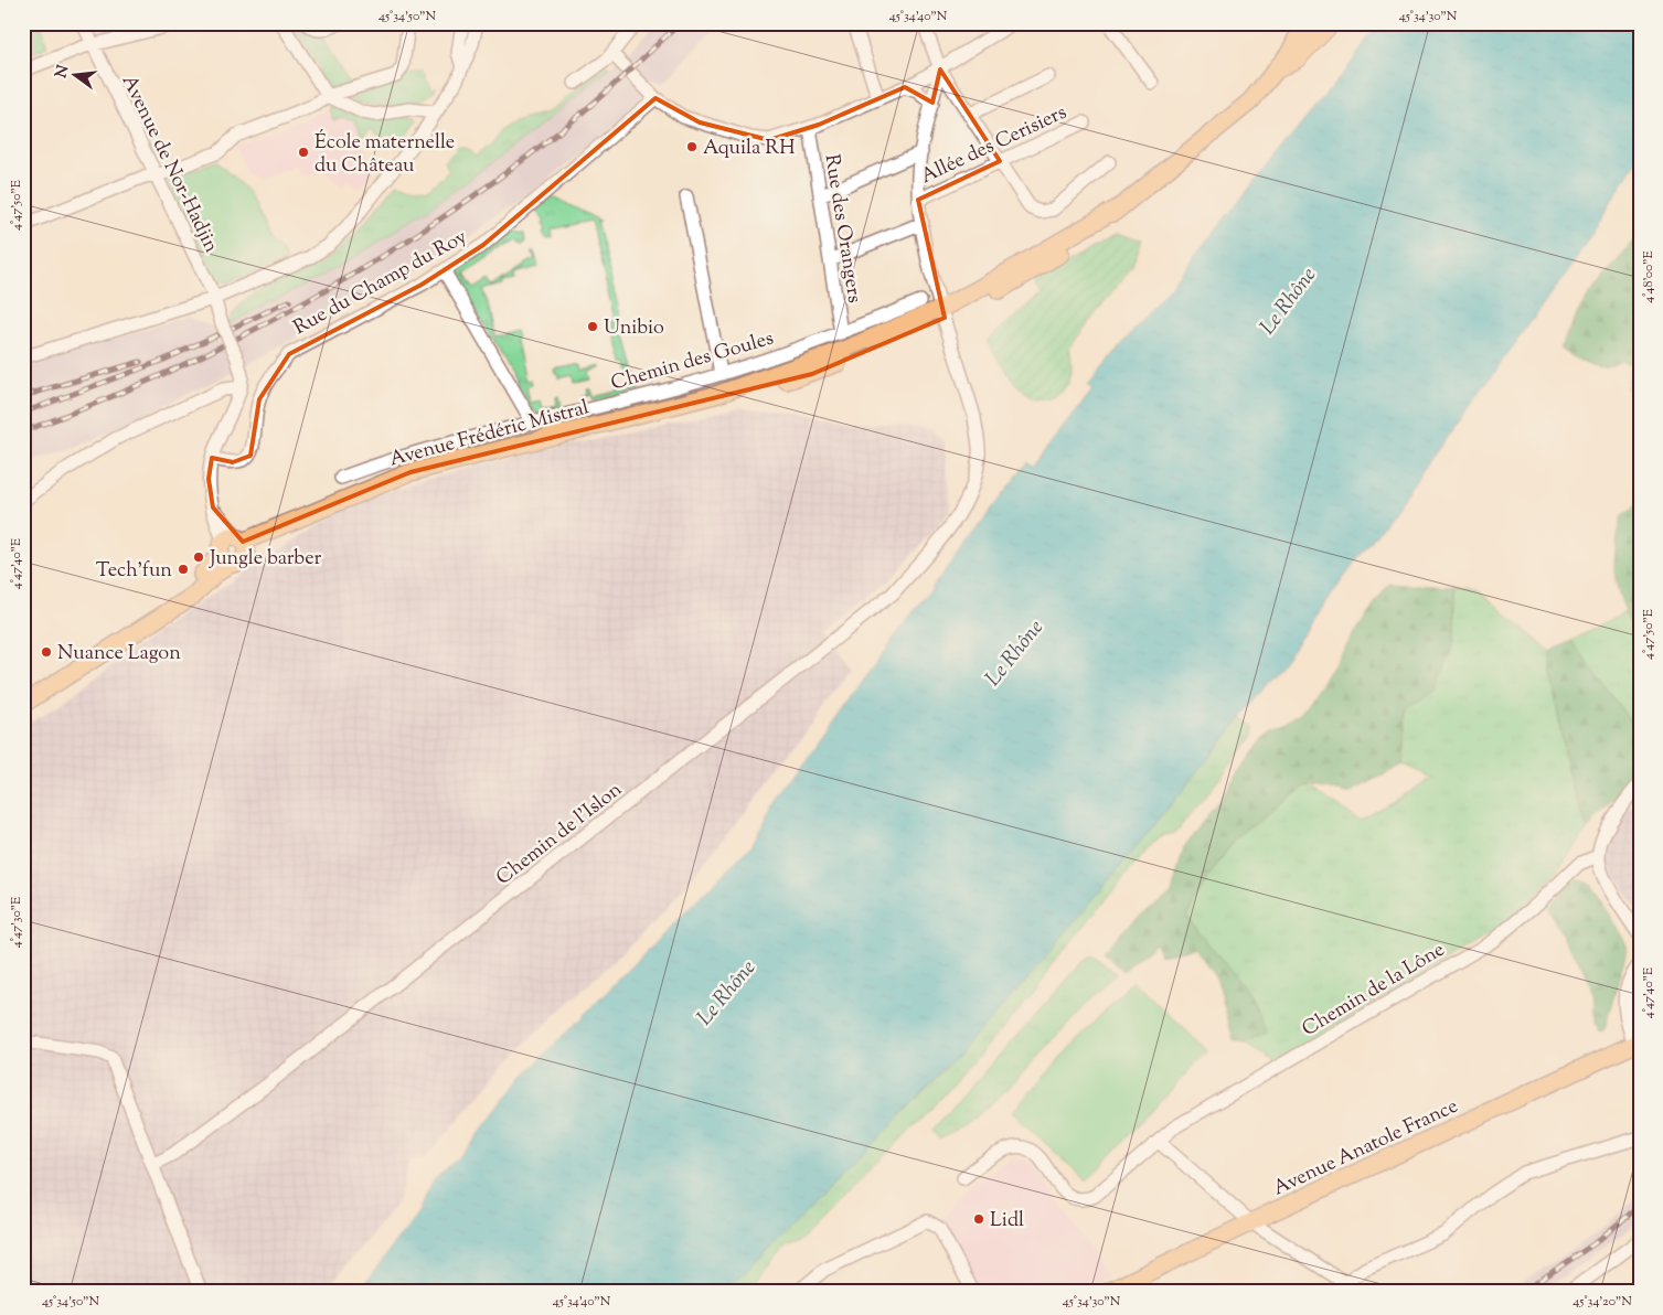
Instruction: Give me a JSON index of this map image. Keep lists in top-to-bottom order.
{
  "streets": {
    "main road": ["Avenue Frédéric Mistral", "Avenue Anatole France"],
    "street": [
      "Allée des Cerisiers",
      "Avenue de Nor-Hadjin",
      "Rue des Orangers",
      "Rue du Champ du Roy",
      "Chemin des Goules",
      "Chemin de l'Islon",
      "Chemin de la Lône"
    ]
  },
  "crossings": [
    ["Allée des Cerisiers", "Chemin de l'Islon"],
    ["Rue des Orangers", "Chemin des Goules"],
    ["Avenue Frédéric Mistral", "Chemin de l'Islon"]
  ],
  "water": ["Le Rhône"],
  "places": [
    "Aquila RH",
    "École maternelle du Château",
    "Unibio",
    "Jungle barber",
    "Tech'fun",
    "Nuance Lagon",
    "Lidl"
  ],
  "north": "left",
  "coordinates": [
    "45°34'50\"N",
    "45°34'40\"N",
    "45°34'30\"N",
    "4°47'50\"E",
    "4°48'00\"E",
    "4°47'40\"E",
    "4°47'30\"E",
    "45°34'20\"N"
  ]
}
